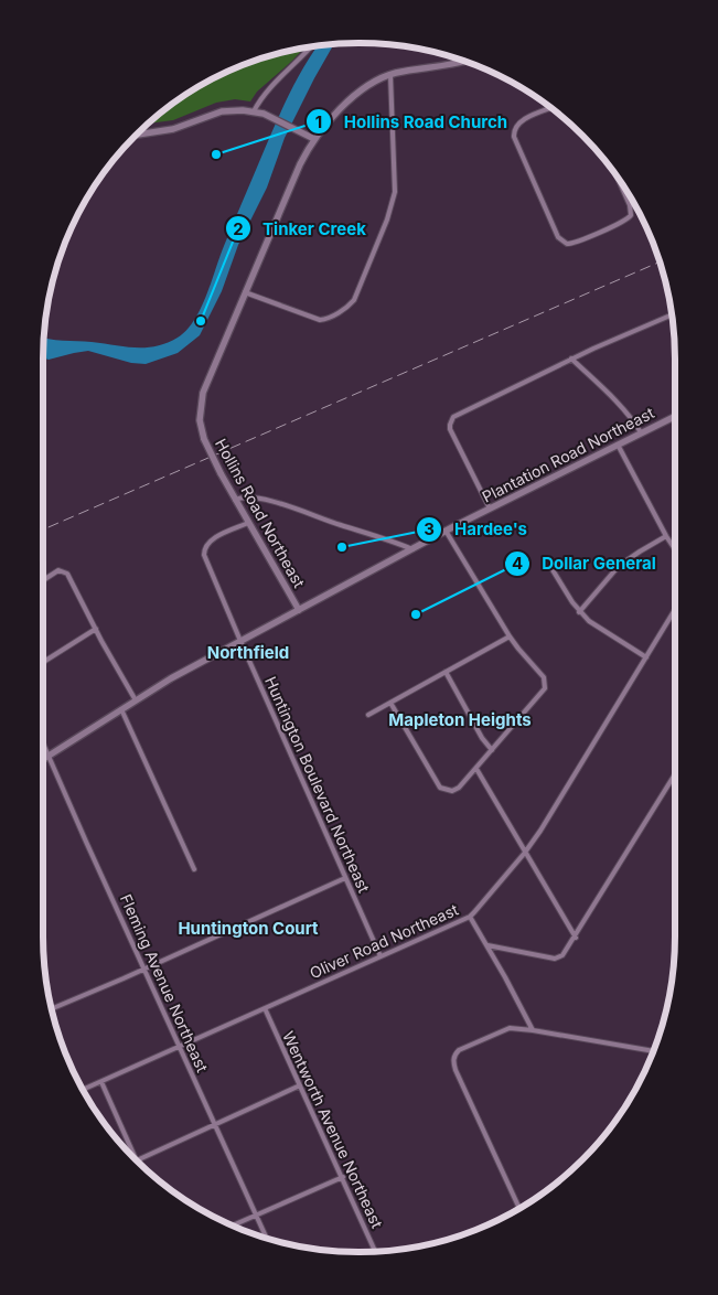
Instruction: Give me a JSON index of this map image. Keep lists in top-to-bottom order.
{
  "streets": {
    "main road": ["Plantation Road Northeast", "Hollins Road Northeast"],
    "street": [
      "Huntington Boulevard Northeast",
      "Oliver Road Northeast",
      "Fleming Avenue Northeast",
      "Wentworth Avenue Northeast"
    ]
  },
  "crossings": [
    ["Plantation Road Northeast", "Hollins Road Northeast"],
    ["Plantation Road Northeast", "Huntington Boulevard Northeast"],
    ["Plantation Road Northeast", "Fleming Avenue Northeast"],
    ["Hollins Road Northeast", "Huntington Boulevard Northeast"],
    ["Huntington Boulevard Northeast", "Oliver Road Northeast"],
    ["Oliver Road Northeast", "Fleming Avenue Northeast"],
    ["Oliver Road Northeast", "Wentworth Avenue Northeast"]
  ],
  "districts": ["Northfield", "Mapleton Heights", "Huntington Court"],
  "places": [
    "Hollins Road Church",
    "Tinker Creek",
    "Hardee's",
    "Dollar General"
  ]
}
